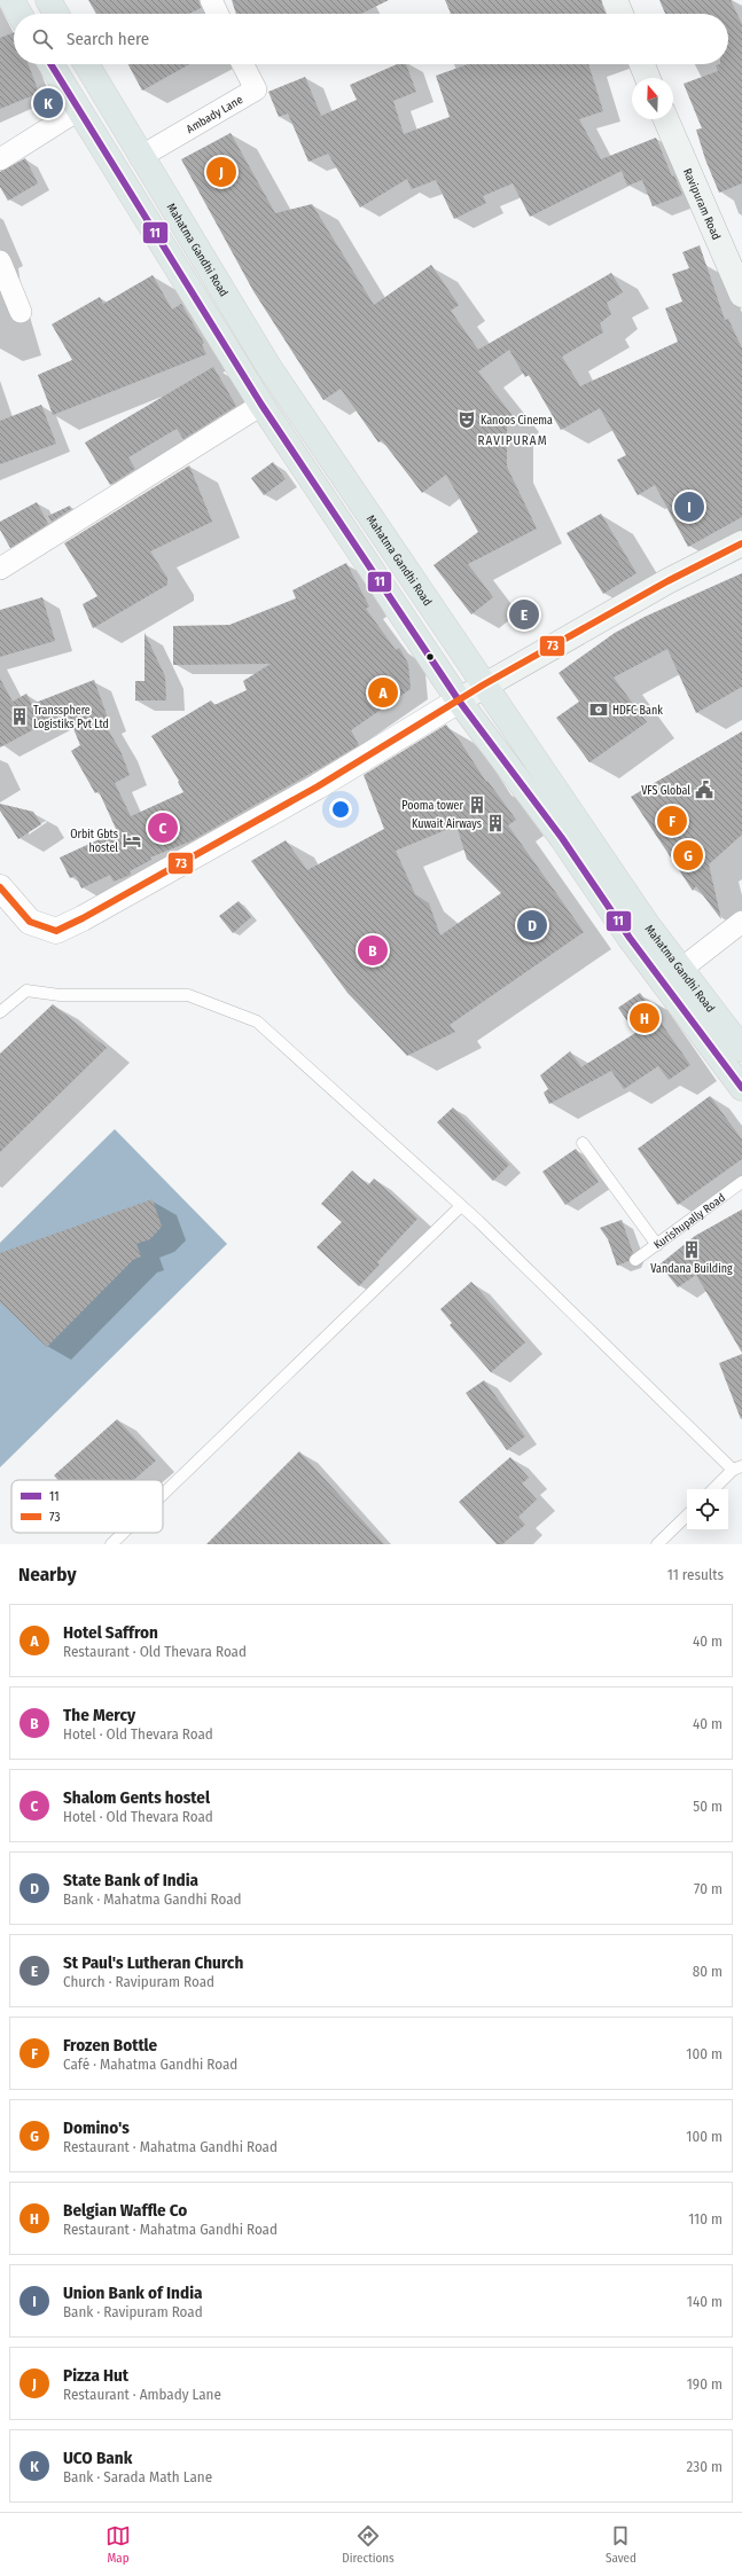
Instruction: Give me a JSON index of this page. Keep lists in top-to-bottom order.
{
  "streets": {
    "main road": ["Ravipuram Road", "Mahatma Gandhi Road"],
    "street": ["Ambady Lane"],
    "lane": ["Kurishupally Road"]
  },
  "crossings": [
    ["Ambady Lane", "Mahatma Gandhi Road"]
  ],
  "districts": ["RAVIPURAM"],
  "places": {
    "theatre": ["Kanoos Cinema"],
    "bank": ["HDFC Bank"],
    "building": [
      "Transsphere Logistiks Pvt Ltd",
      "Pooma tower",
      "Kuwait Airways",
      "Vandana Building"
    ],
    "public building": ["VFS Global"],
    "hotel": ["Orbit Gbts hostel"]
  },
  "lines": ["transit line 11", "transit line 73"],
  "legend": ["11", "73"],
  "north": "top",
  "page": {
    "search": "Search here",
    "pins": [
      "K",
      "J",
      "I",
      "E",
      "A",
      "F",
      "C",
      "G",
      "D",
      "B",
      "H"
    ],
    "heading": ["Nearby", "11 results"],
    "list": [
      {
        "mark": "A",
        "name": "Hotel Saffron",
        "note": "Restaurant · Old Thevara Road",
        "value": "40 m"
      },
      {
        "mark": "B",
        "name": "The Mercy",
        "note": "Hotel · Old Thevara Road",
        "value": "40 m"
      },
      {
        "mark": "C",
        "name": "Shalom Gents hostel",
        "note": "Hotel · Old Thevara Road",
        "value": "50 m"
      },
      {
        "mark": "D",
        "name": "State Bank of India",
        "note": "Bank · Mahatma Gandhi Road",
        "value": "70 m"
      },
      {
        "mark": "E",
        "name": "St Paul's Lutheran Church",
        "note": "Church · Ravipuram Road",
        "value": "80 m"
      },
      {
        "mark": "F",
        "name": "Frozen Bottle",
        "note": "Café · Mahatma Gandhi Road",
        "value": "100 m"
      },
      {
        "mark": "G",
        "name": "Domino's",
        "note": "Restaurant · Mahatma Gandhi Road",
        "value": "100 m"
      },
      {
        "mark": "H",
        "name": "Belgian Waffle Co",
        "note": "Restaurant · Mahatma Gandhi Road",
        "value": "110 m"
      },
      {
        "mark": "I",
        "name": "Union Bank of India",
        "note": "Bank · Ravipuram Road",
        "value": "140 m"
      },
      {
        "mark": "J",
        "name": "Pizza Hut",
        "note": "Restaurant · Ambady Lane",
        "value": "190 m"
      },
      {
        "mark": "K",
        "name": "UCO Bank",
        "note": "Bank · Sarada Math Lane",
        "value": "230 m"
      }
    ],
    "nav": ["Map", "Directions", "Saved"]
  }
}
